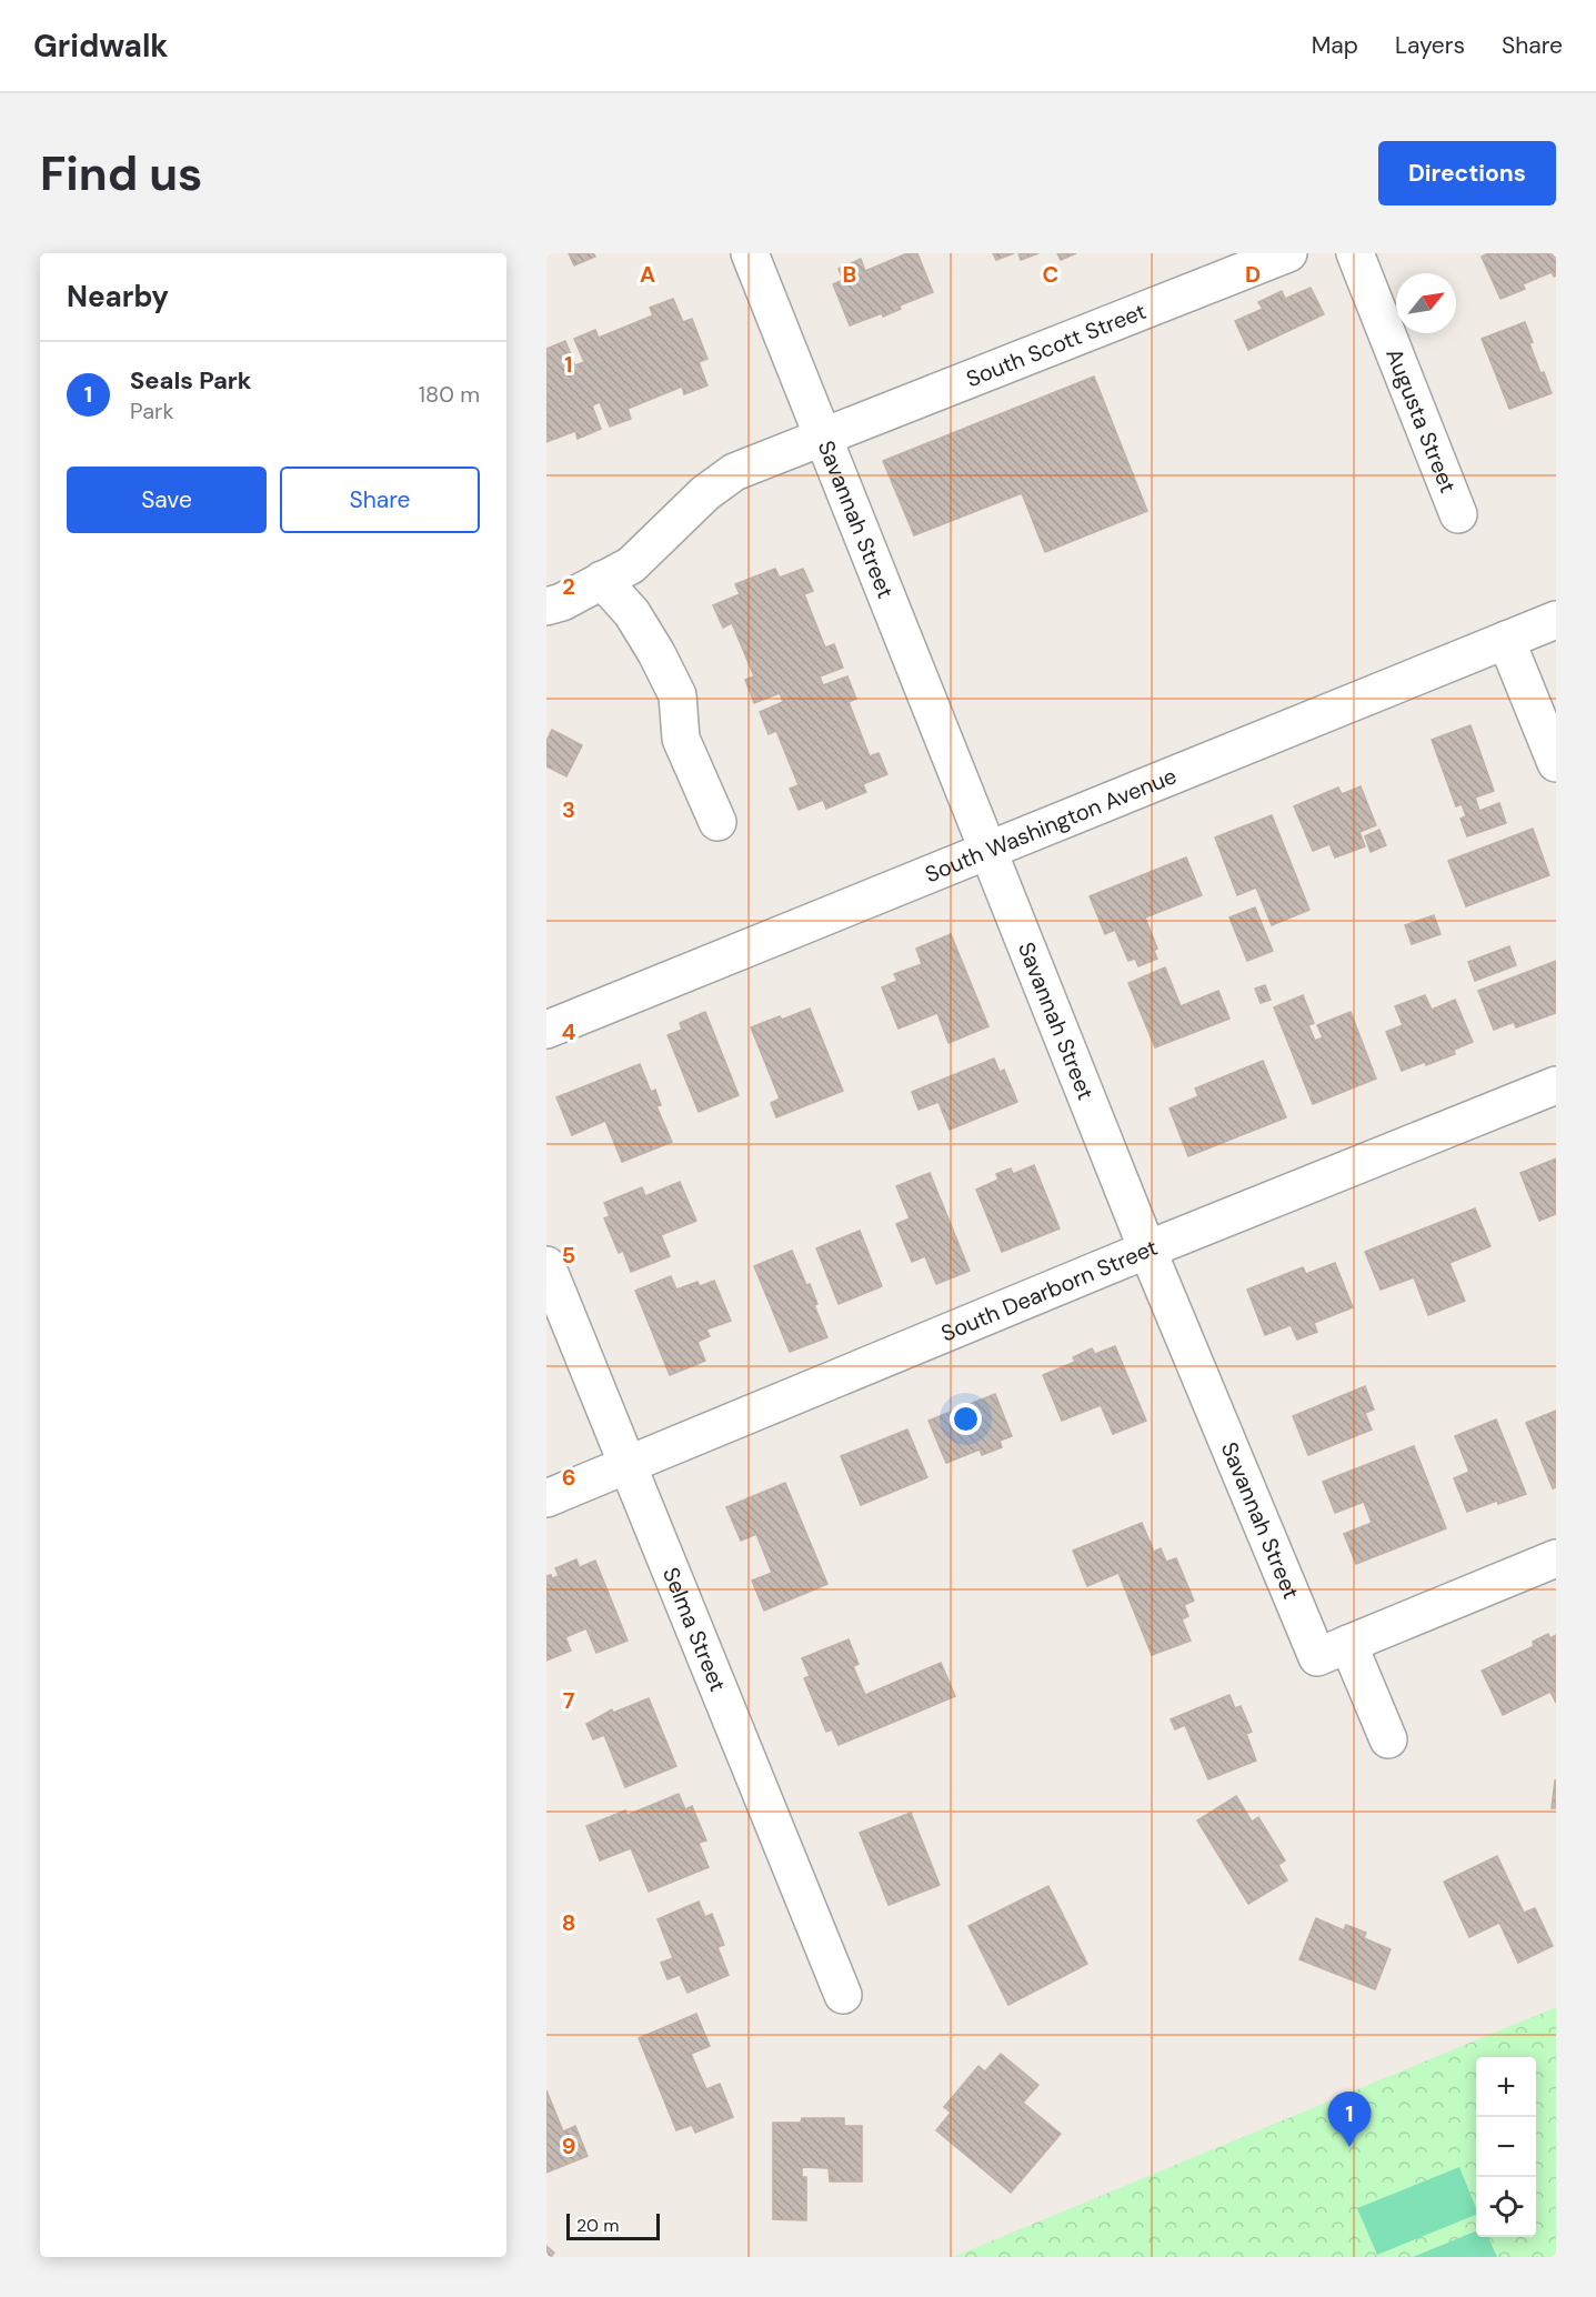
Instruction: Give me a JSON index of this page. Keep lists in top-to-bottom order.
{
  "streets": {
    "street": [
      "South Scott Street",
      "Augusta Street",
      "Savannah Street",
      "South Washington Avenue",
      "South Dearborn Street",
      "Selma Street"
    ]
  },
  "crossings": [
    ["South Scott Street", "Savannah Street"],
    ["Savannah Street", "South Washington Avenue"],
    ["Savannah Street", "South Dearborn Street"],
    ["South Dearborn Street", "Selma Street"]
  ],
  "scale_bar": "20 m",
  "north": "top right",
  "page": {
    "header": "Gridwalk",
    "nav": ["Map", "Layers", "Share"],
    "buttons": [
      "Directions",
      ["Save", "Share"]
    ],
    "title": "Find us",
    "heading": "Nearby",
    "list": [
      {
        "mark": "1",
        "name": "Seals Park",
        "note": "Park",
        "value": "180 m"
      }
    ],
    "map_buttons": ["+", "−"],
    "pins": "1",
    "scale": "20 m"
  },
  "grid": {
    "columns": [
      "A",
      "B",
      "C",
      "D"
    ],
    "rows": [
      "1",
      "2",
      "3",
      "4",
      "5",
      "6",
      "7",
      "8",
      "9"
    ]
  }
}
